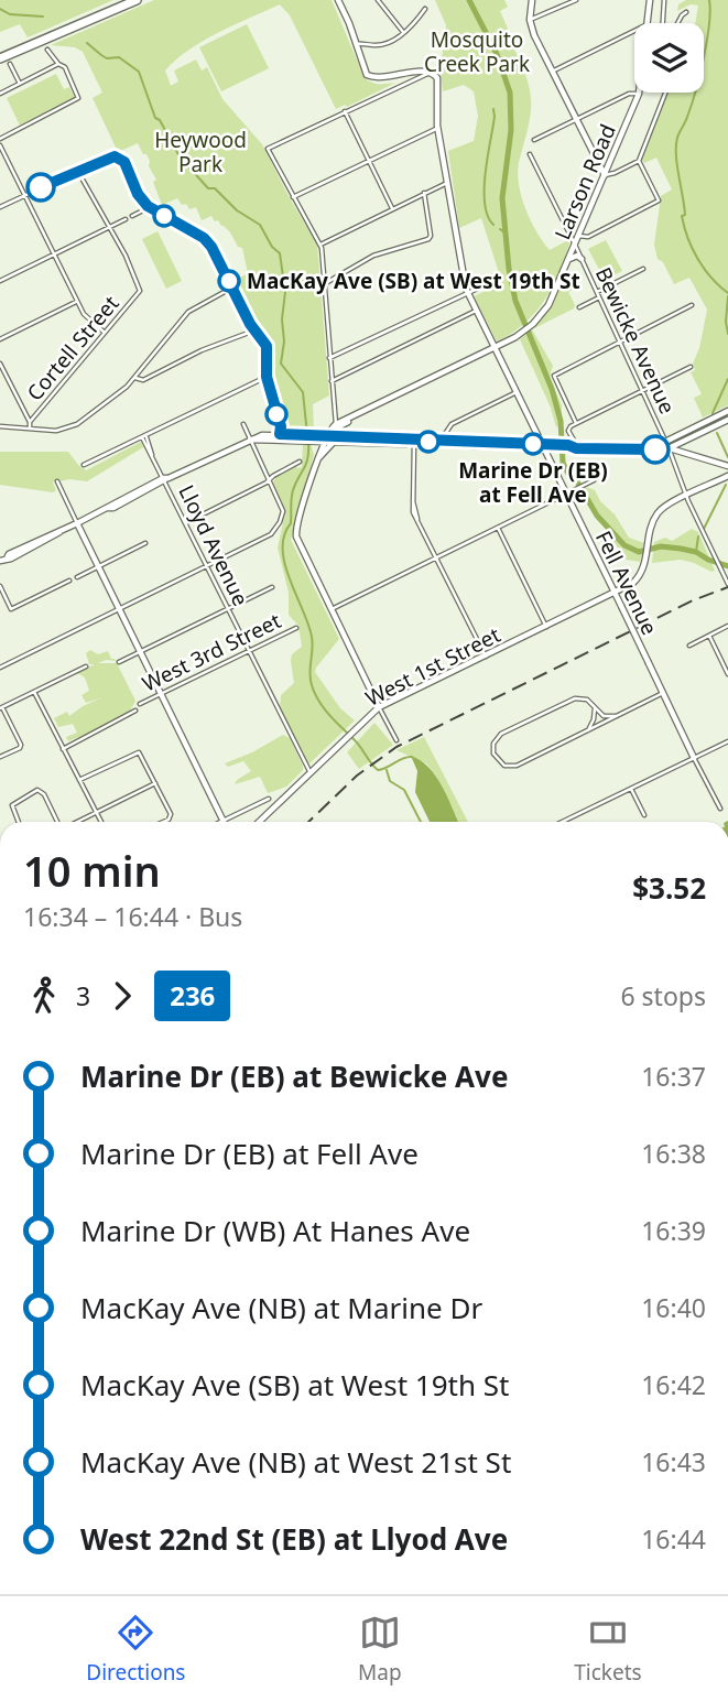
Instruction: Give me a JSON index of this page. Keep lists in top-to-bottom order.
{
  "streets": {
    "main road": ["Larson Road", "Fell Avenue", "West 1st Street"],
    "street": [
      "Bewicke Avenue",
      "Cortell Street",
      "Lloyd Avenue",
      "West 3rd Street"
    ]
  },
  "crossings": [
    ["Larson Road", "Bewicke Avenue"],
    ["Larson Road", "Fell Avenue"],
    ["Bewicke Avenue", "West 1st Street"],
    ["Lloyd Avenue", "West 3rd Street"],
    ["Lloyd Avenue", "West 1st Street"],
    ["Fell Avenue", "West 1st Street"]
  ],
  "parks": ["Mosquito Creek Park", "Heywood Park"],
  "places": ["MacKay Ave (SB) at West 19th St", "Marine Dr (EB) at Fell Ave"],
  "lines": ["bus line 236"],
  "page": {
    "heading": ["10 min", "16:34 – 16:44 · Bus", "$3.52"],
    "legs": ["3", "236", "6 stops"],
    "list": [
      {
        "name": "Marine Dr (EB) at Bewicke Ave",
        "value": "16:37"
      },
      {
        "name": "Marine Dr (EB) at Fell Ave",
        "value": "16:38"
      },
      {
        "name": "Marine Dr (WB) At Hanes Ave",
        "value": "16:39"
      },
      {
        "name": "MacKay Ave (NB) at Marine Dr",
        "value": "16:40"
      },
      {
        "name": "MacKay Ave (SB) at West 19th St",
        "value": "16:42"
      },
      {
        "name": "MacKay Ave (NB) at West 21st St",
        "value": "16:43"
      },
      {
        "name": "West 22nd St (EB) at Llyod Ave",
        "value": "16:44"
      }
    ],
    "tabs": ["Directions", "Map", "Tickets"]
  }
}
